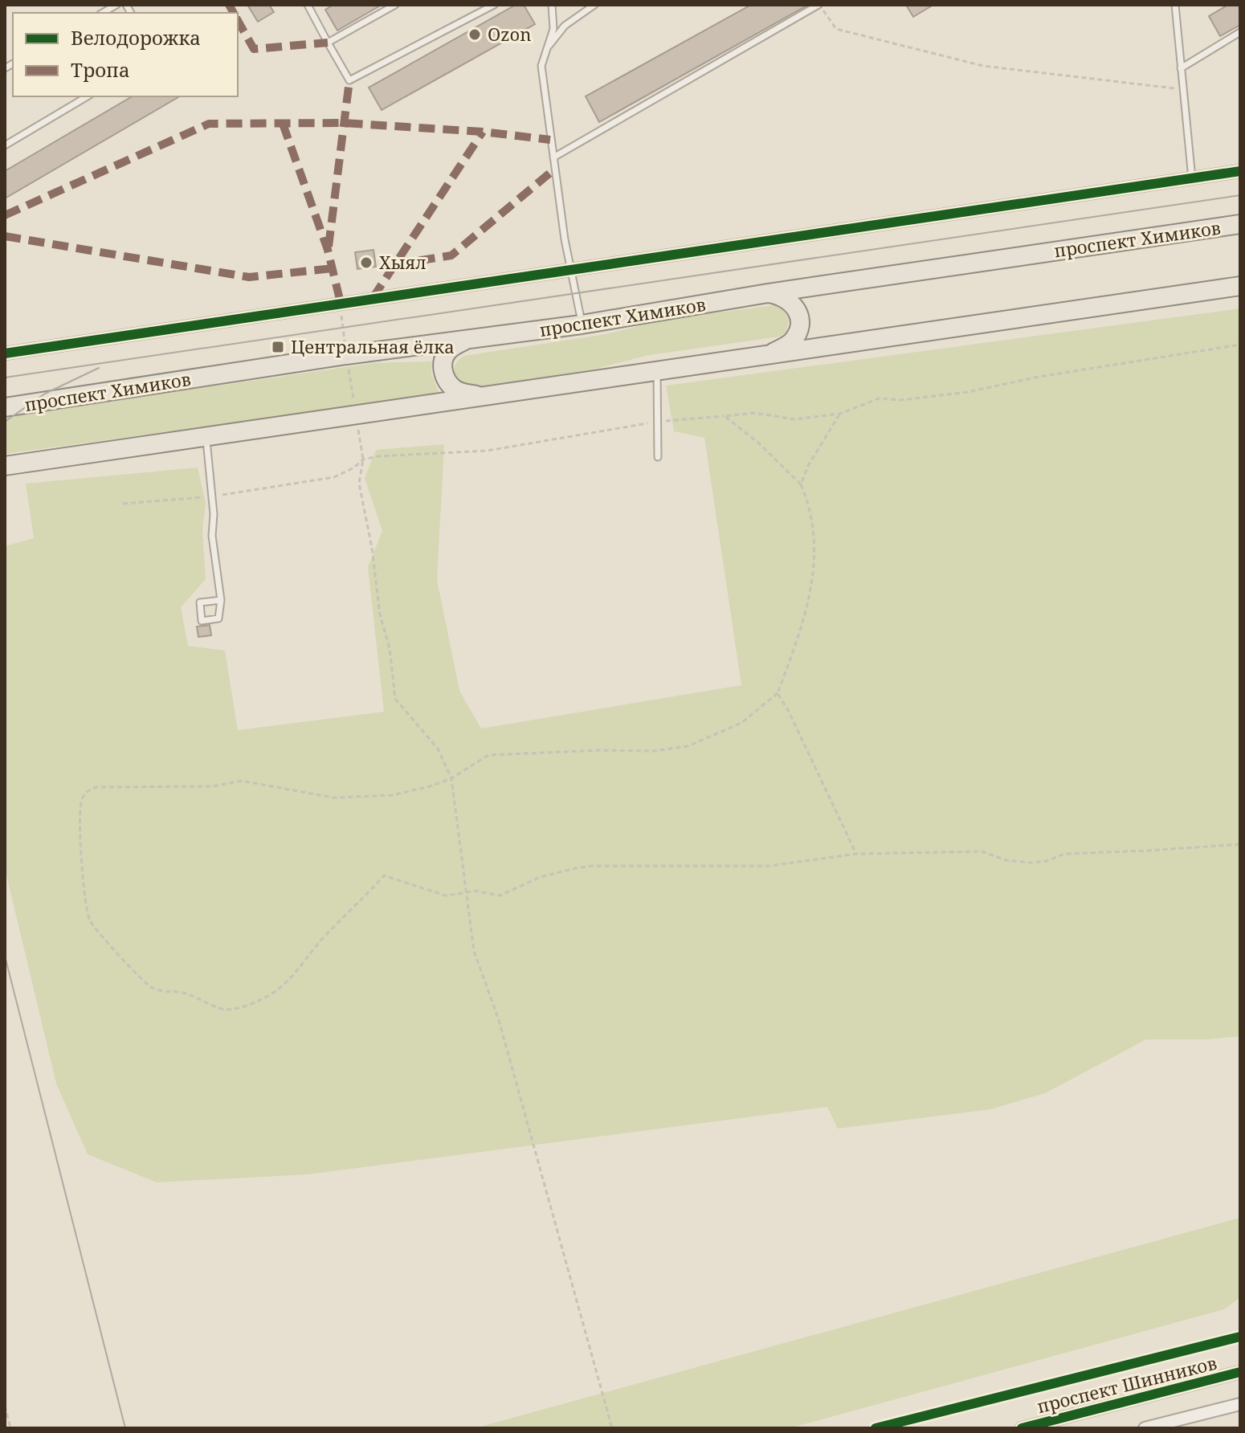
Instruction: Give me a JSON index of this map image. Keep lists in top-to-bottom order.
{
  "streets": {
    "main road": ["проспект Химиков"],
    "street": ["проспект Шинников"]
  },
  "places": {
    "other": ["Ozon", "Хыял"],
    "transit": ["Центральная ёлка"]
  },
  "legend": ["Велодорожка", "Тропа"]
}
